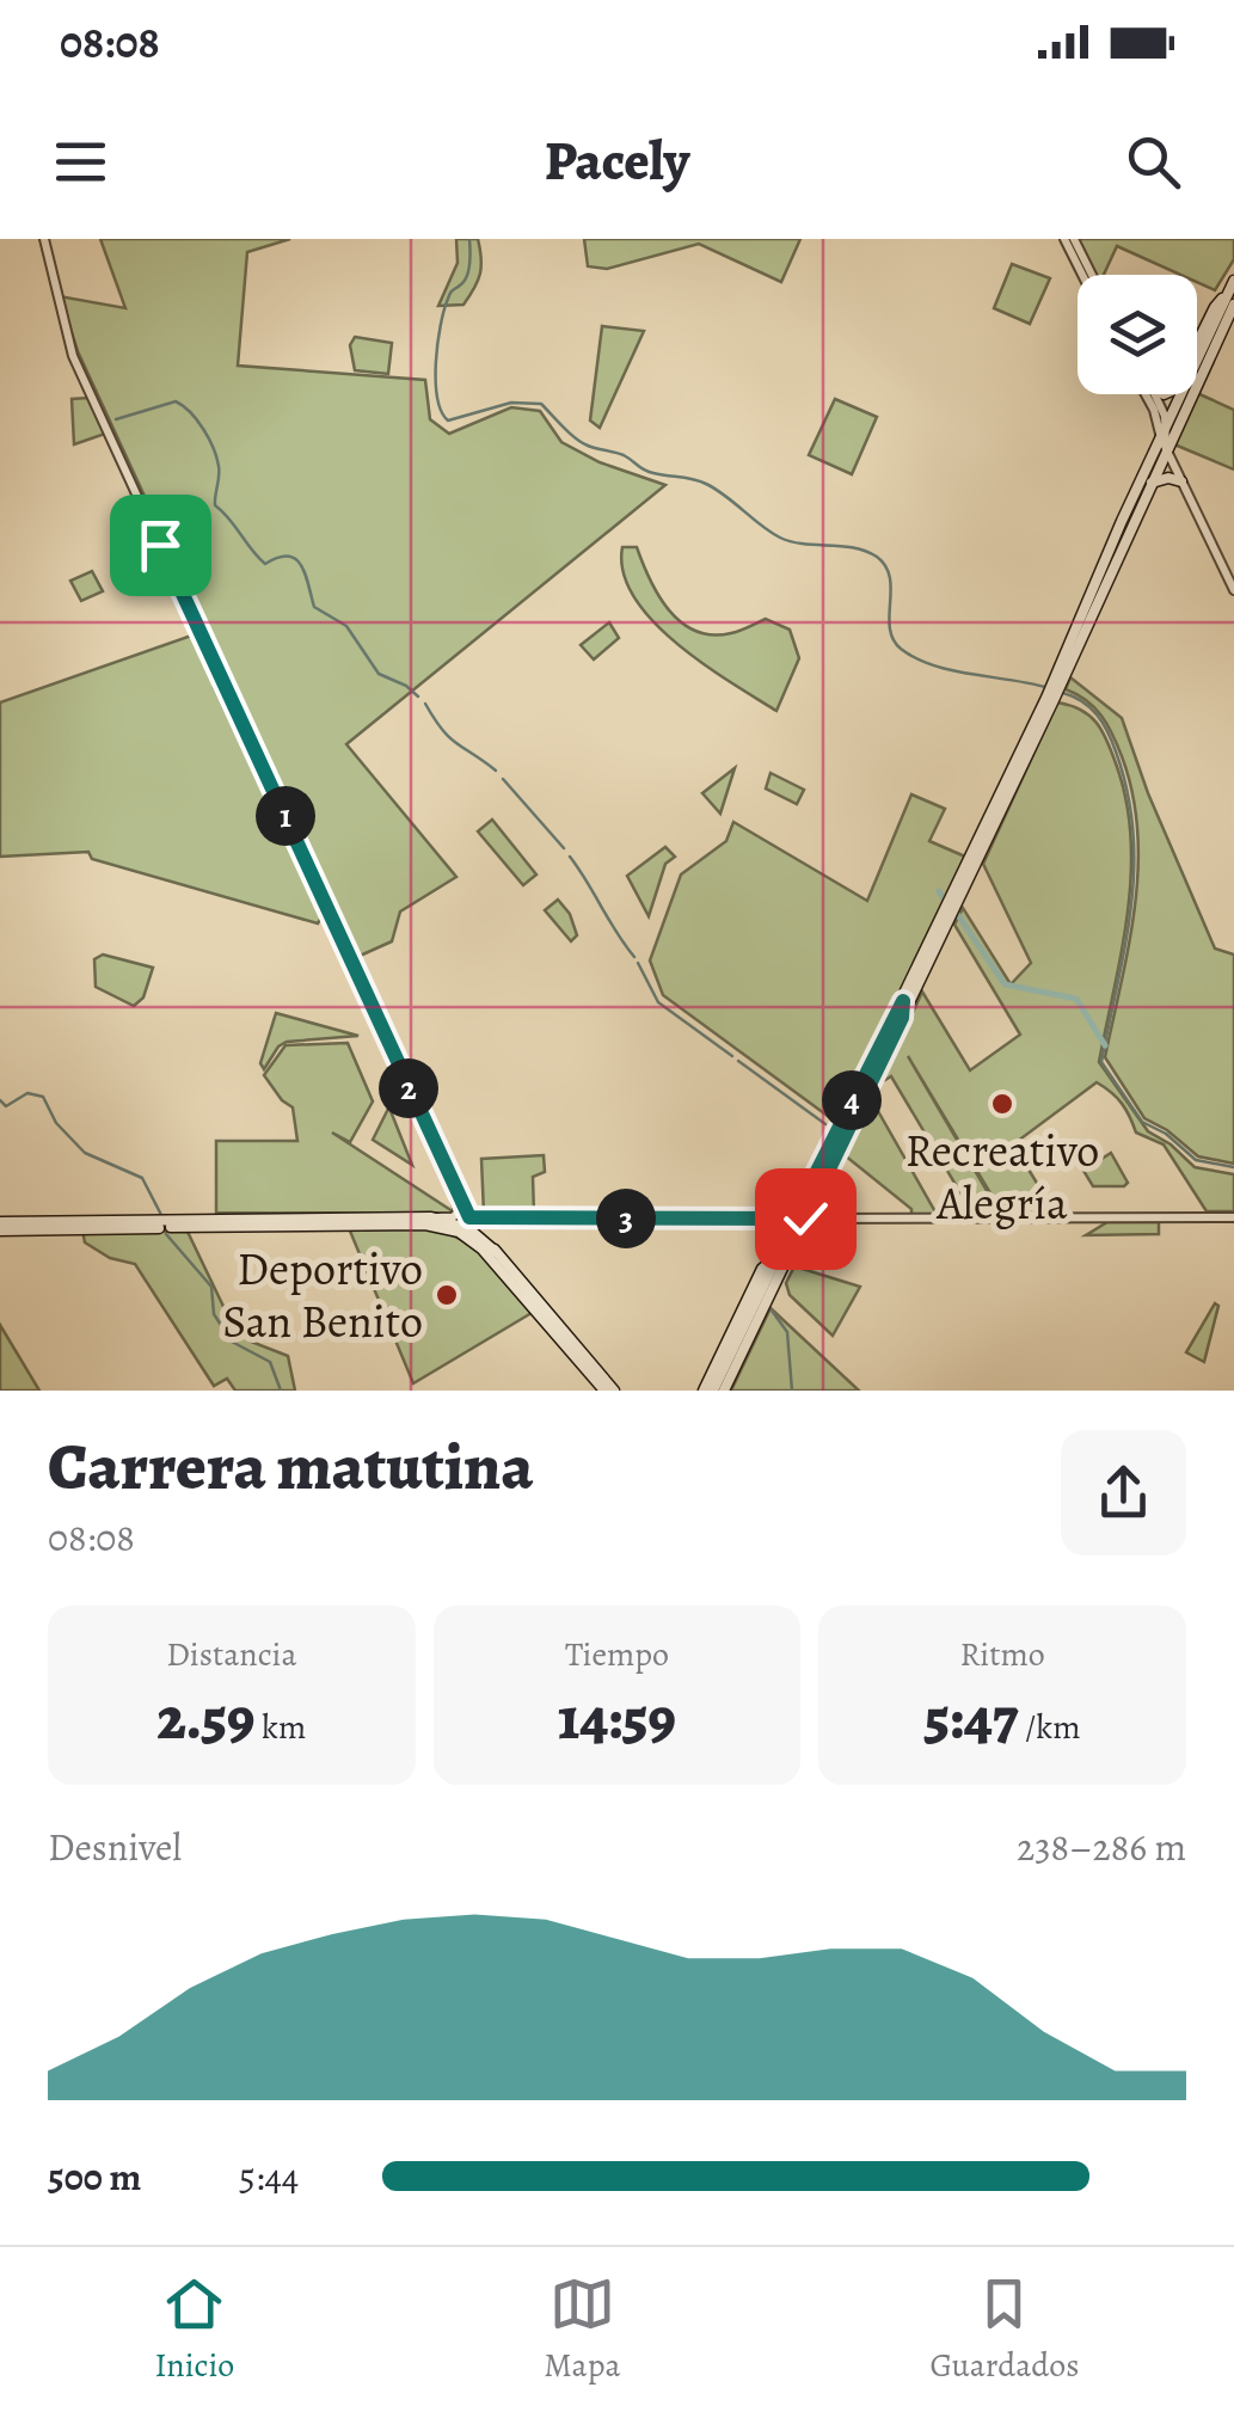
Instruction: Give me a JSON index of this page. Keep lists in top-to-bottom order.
{
  "places": ["Recreativo Alegría", "Deportivo San Benito"],
  "page": {
    "status": "08:08",
    "header": "Pacely",
    "pins": [
      "1",
      "2",
      "4",
      "3"
    ],
    "heading": ["Carrera matutina", "08:08"],
    "stats": [
      ["Distancia", "2.59 km"],
      ["Tiempo", "14:59"],
      ["Ritmo", "5:47 /km"]
    ],
    "chart": ["Desnivel", "238–286 m"],
    "list": [
      {
        "name": "500 m",
        "note": "5:44"
      }
    ],
    "tabs": ["Inicio", "Mapa", "Guardados"]
  }
}
